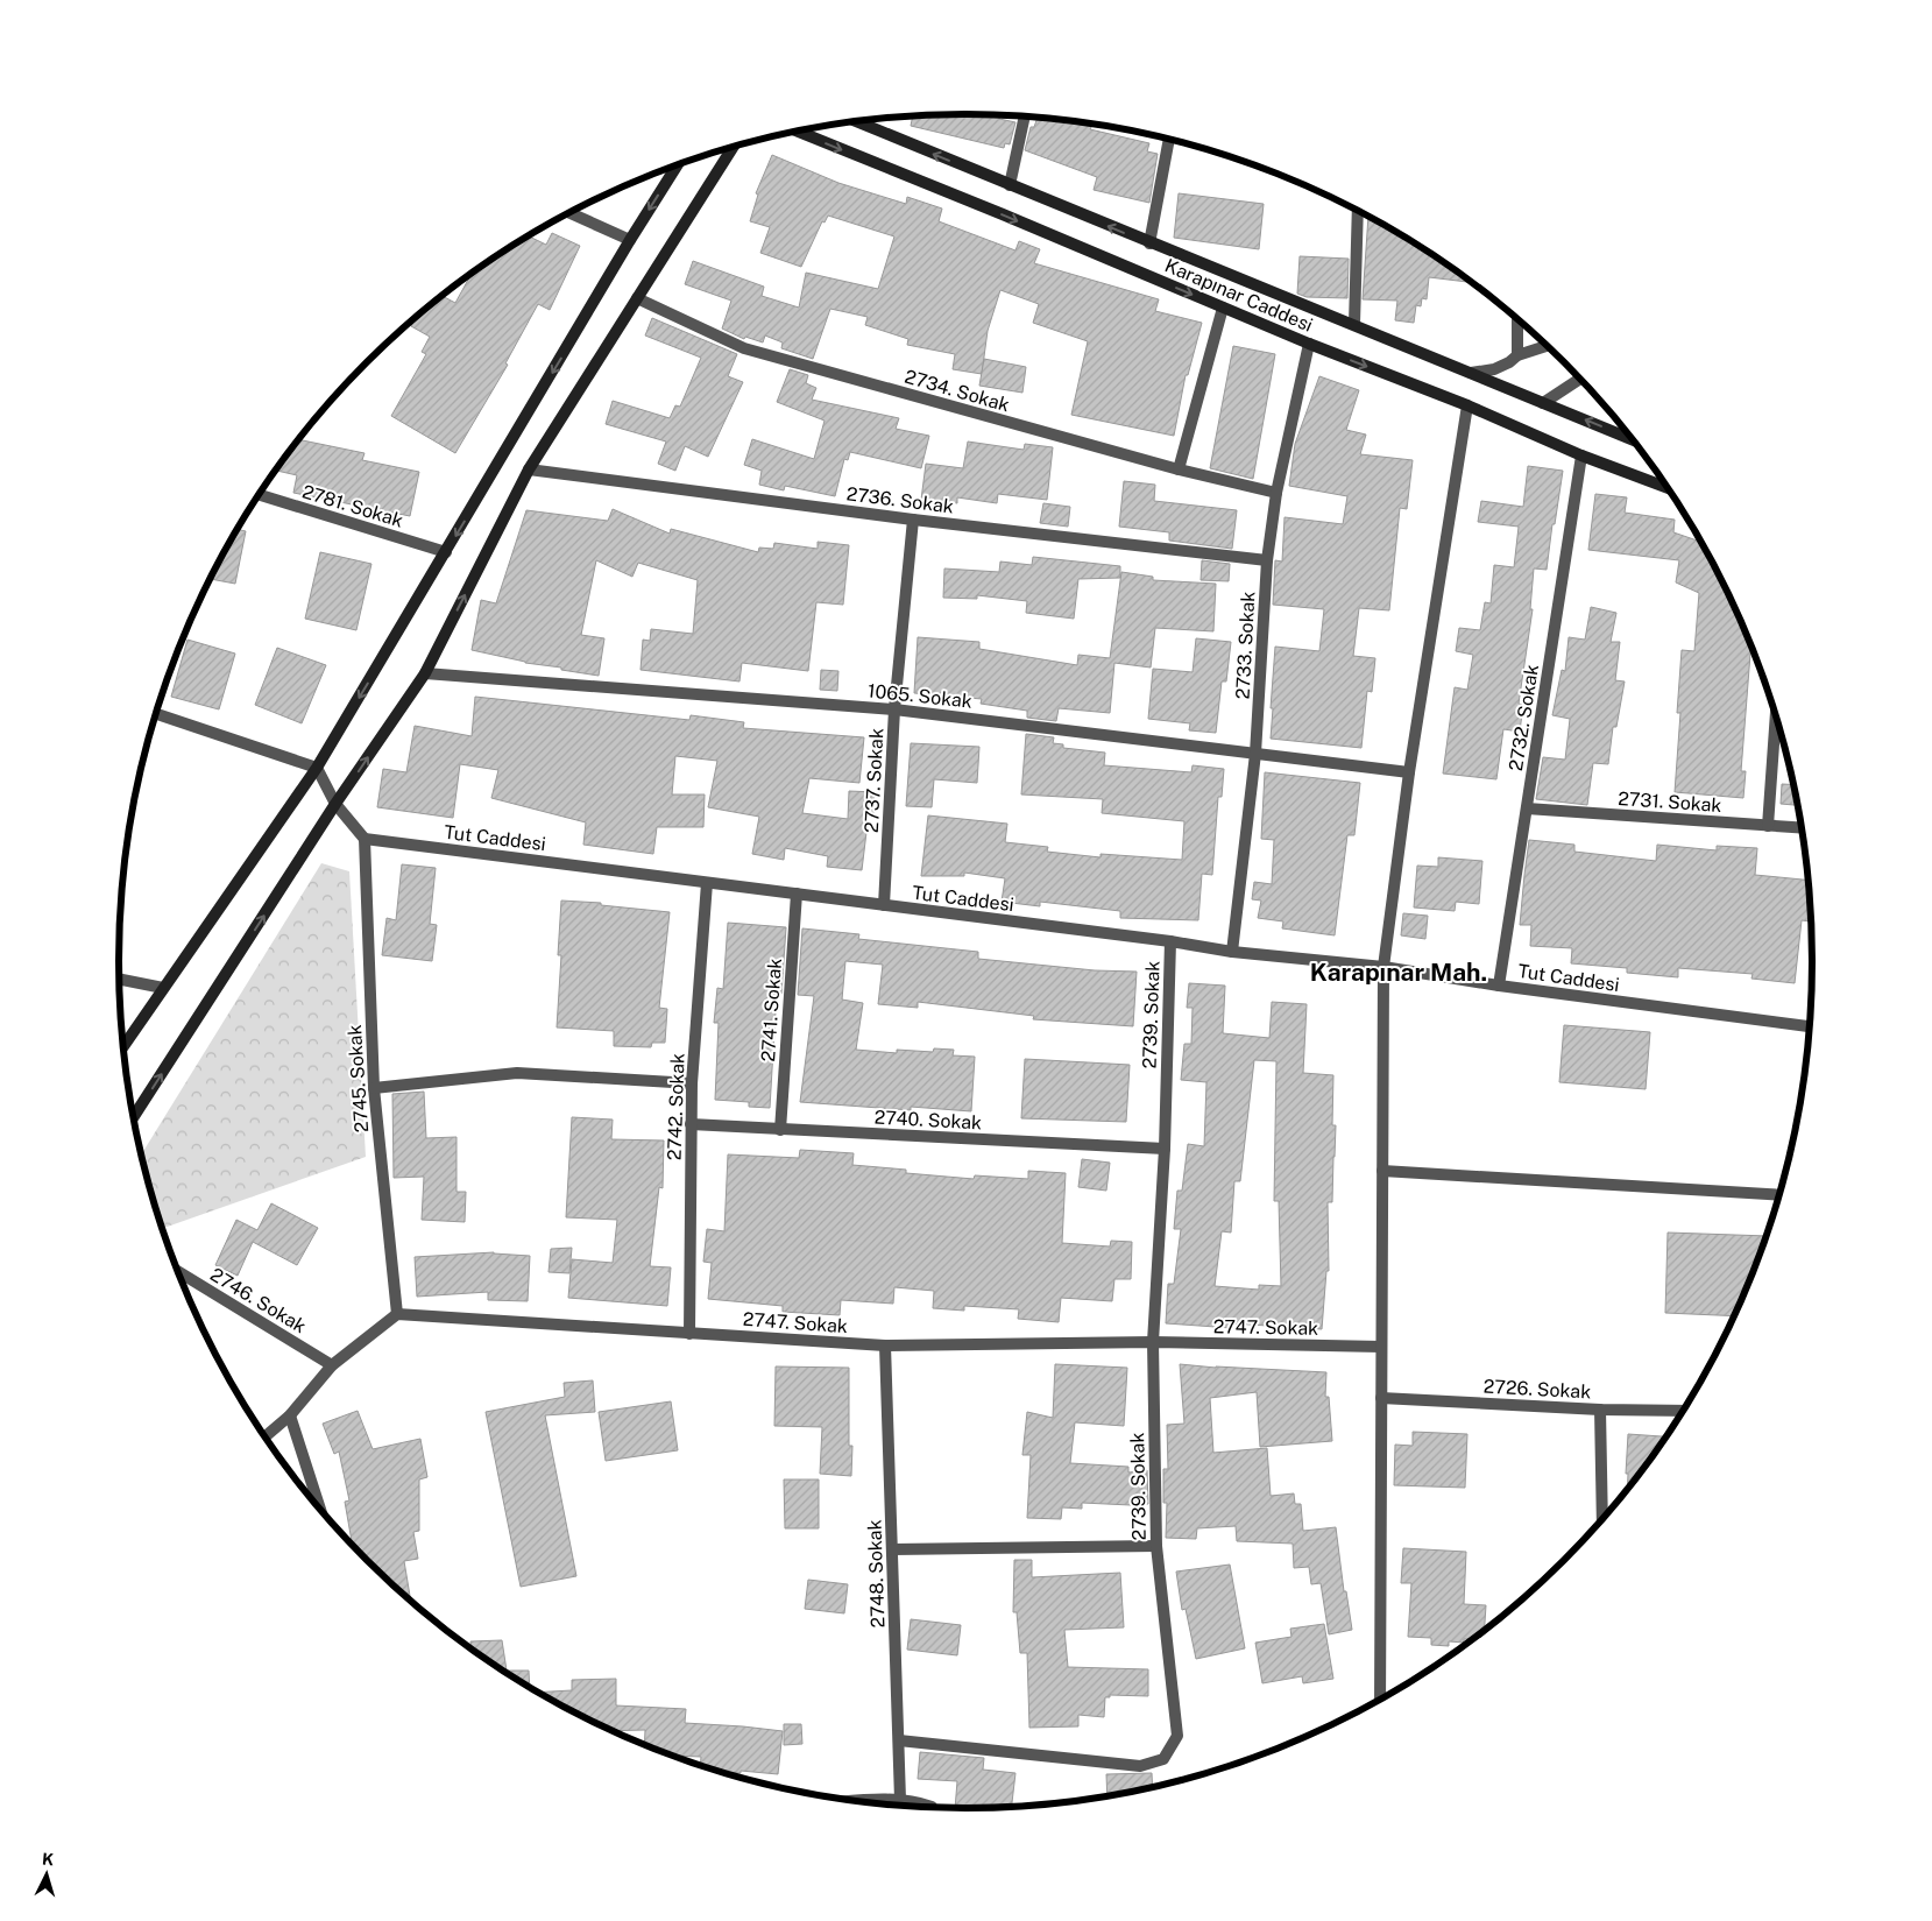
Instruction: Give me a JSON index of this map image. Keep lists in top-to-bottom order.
{
  "streets": {
    "main road": ["Karapınar Caddesi"],
    "street": [
      "2734. Sokak",
      "2736. Sokak",
      "2781. Sokak",
      "2733. Sokak",
      "1065. Sokak",
      "2732. Sokak",
      "2737. Sokak",
      "2731. Sokak",
      "Tut Caddesi",
      "2741. Sokak",
      "2739. Sokak",
      "2745. Sokak",
      "2742. Sokak",
      "2740. Sokak",
      "2746. Sokak",
      "2747. Sokak",
      "2726. Sokak",
      "2748. Sokak"
    ]
  },
  "crossings": [
    ["Karapınar Caddesi", "2733. Sokak"],
    ["Karapınar Caddesi", "2732. Sokak"],
    ["2734. Sokak", "2733. Sokak"],
    ["2736. Sokak", "2733. Sokak"],
    ["2736. Sokak", "2737. Sokak"],
    ["2733. Sokak", "1065. Sokak"],
    ["2733. Sokak", "Tut Caddesi"],
    ["1065. Sokak", "2737. Sokak"],
    ["2732. Sokak", "2731. Sokak"],
    ["2732. Sokak", "Tut Caddesi"],
    ["2737. Sokak", "Tut Caddesi"],
    ["Tut Caddesi", "2741. Sokak"],
    ["Tut Caddesi", "2739. Sokak"],
    ["Tut Caddesi", "2745. Sokak"],
    ["Tut Caddesi", "2742. Sokak"],
    ["2741. Sokak", "2740. Sokak"],
    ["2739. Sokak", "2740. Sokak"],
    ["2739. Sokak", "2747. Sokak"],
    ["2739. Sokak", "2748. Sokak"],
    ["2745. Sokak", "2747. Sokak"],
    ["2742. Sokak", "2740. Sokak"],
    ["2742. Sokak", "2747. Sokak"],
    ["2747. Sokak", "2748. Sokak"]
  ],
  "districts": ["Karapınar Mah."],
  "north": "top"
}
